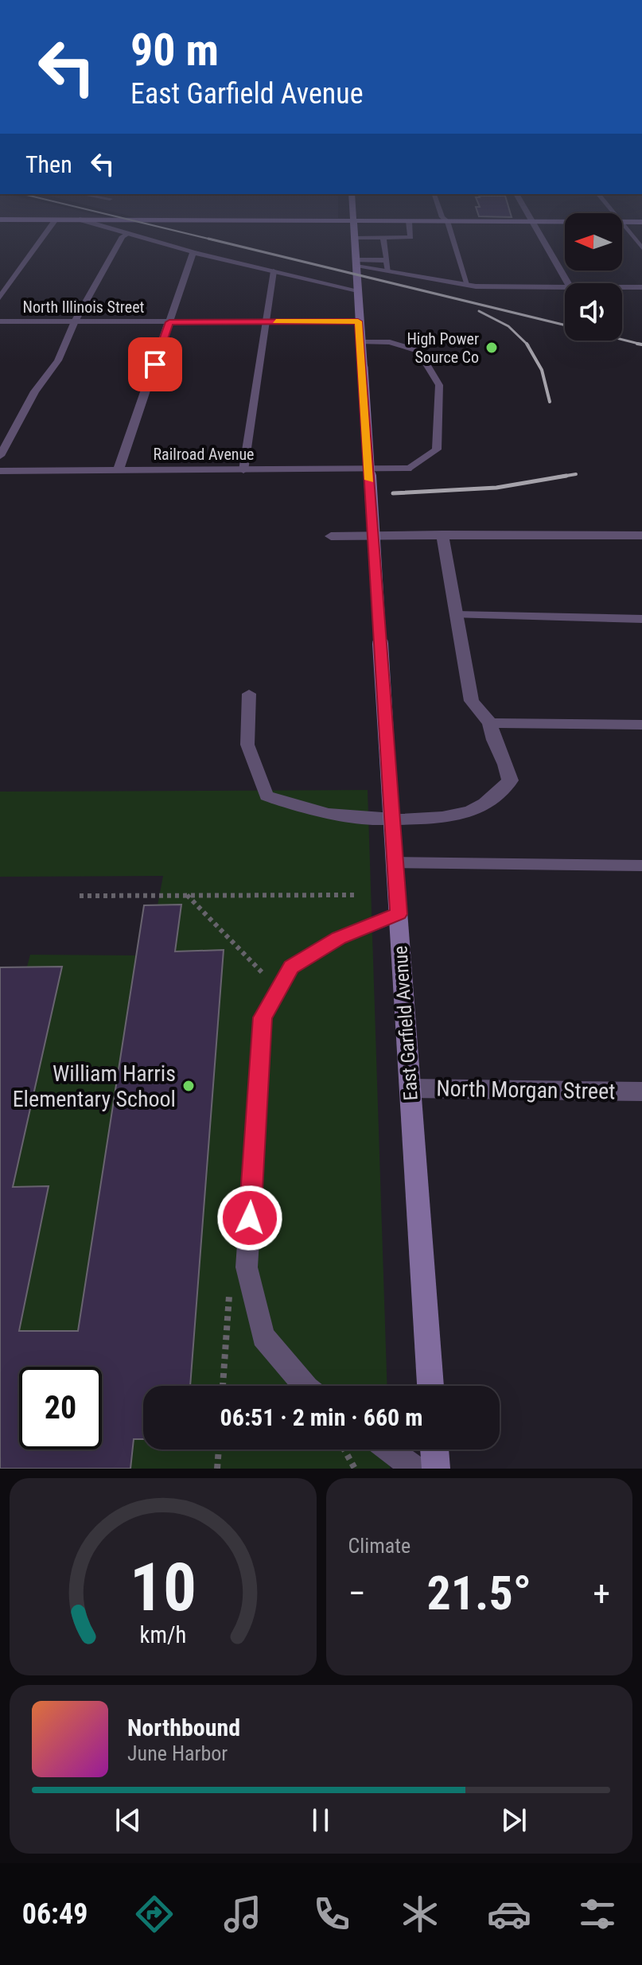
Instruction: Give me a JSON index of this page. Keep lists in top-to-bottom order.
{
  "streets": {
    "street": [
      "North Illinois Street",
      "Railroad Avenue",
      "East Garfield Avenue",
      "North Morgan Street"
    ]
  },
  "crossings": [
    ["North Illinois Street", "East Garfield Avenue"],
    ["East Garfield Avenue", "North Morgan Street"]
  ],
  "places": ["High Power Source Co", "William Harris Elementary School"],
  "north": "left",
  "page": {
    "turn": ["90 m", "East Garfield Avenue"],
    "then": "Then",
    "limit": "20",
    "trip": "06:51 · 2 min · 660 m",
    "tile": "Climate",
    "heat": ["−", "21.5°", "+"],
    "song": ["Northbound", "June Harbor"],
    "tabs": "06:49",
    "gauge": ["10", "km/h"]
  }
}
